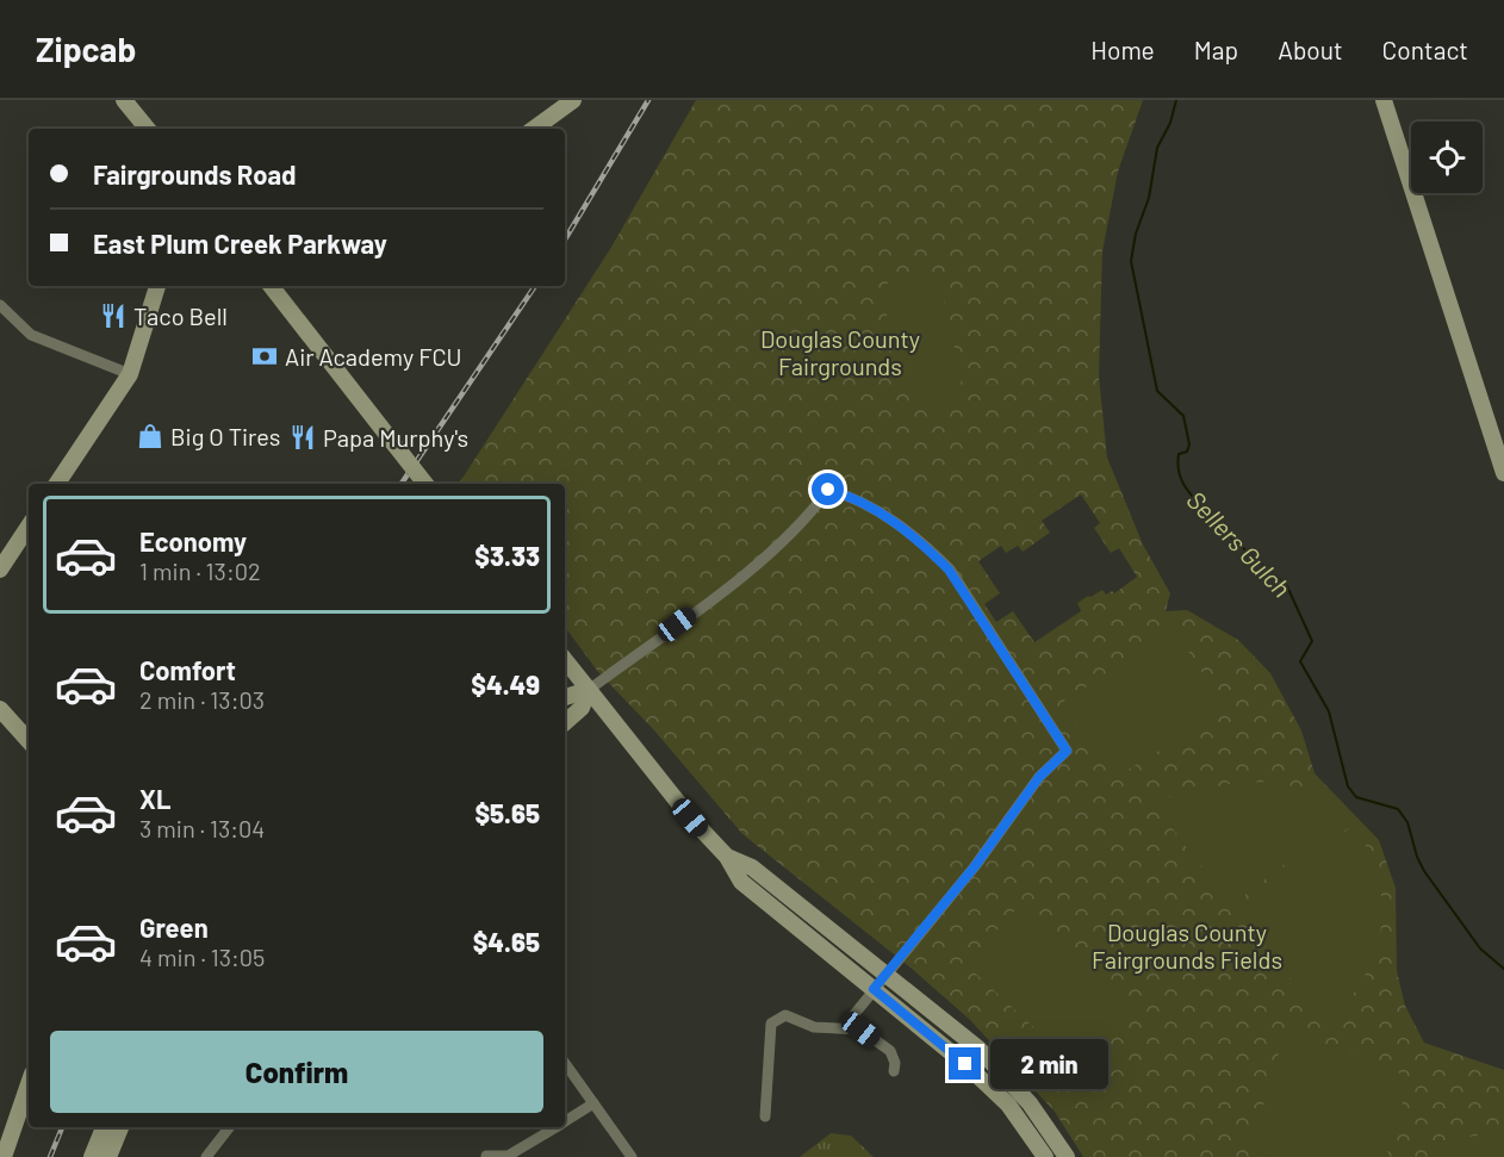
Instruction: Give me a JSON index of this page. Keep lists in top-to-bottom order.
{
  "water": ["Sellers Gulch"],
  "parks": ["Douglas County Fairgrounds", "Douglas County Fairgrounds Fields"],
  "places": {
    "restaurant": ["Taco Bell", "Papa Murphy's"],
    "bank": ["Air Academy FCU"],
    "shop": ["Big O Tires"]
  },
  "page": {
    "header": "Zipcab",
    "nav": [
      "Home",
      "Map",
      "About",
      "Contact"
    ],
    "banner": ["Fairgrounds Road", "East Plum Creek Parkway"],
    "list": [
      {
        "name": "Economy",
        "note": "1 min · 13:02",
        "value": "$3.33"
      },
      {
        "name": "Comfort",
        "note": "2 min · 13:03",
        "value": "$4.49"
      },
      {
        "name": "XL",
        "note": "3 min · 13:04",
        "value": "$5.65"
      },
      {
        "name": "Green",
        "note": "4 min · 13:05",
        "value": "$4.65"
      }
    ],
    "buttons": "Confirm",
    "bubble": "2 min"
  }
}
